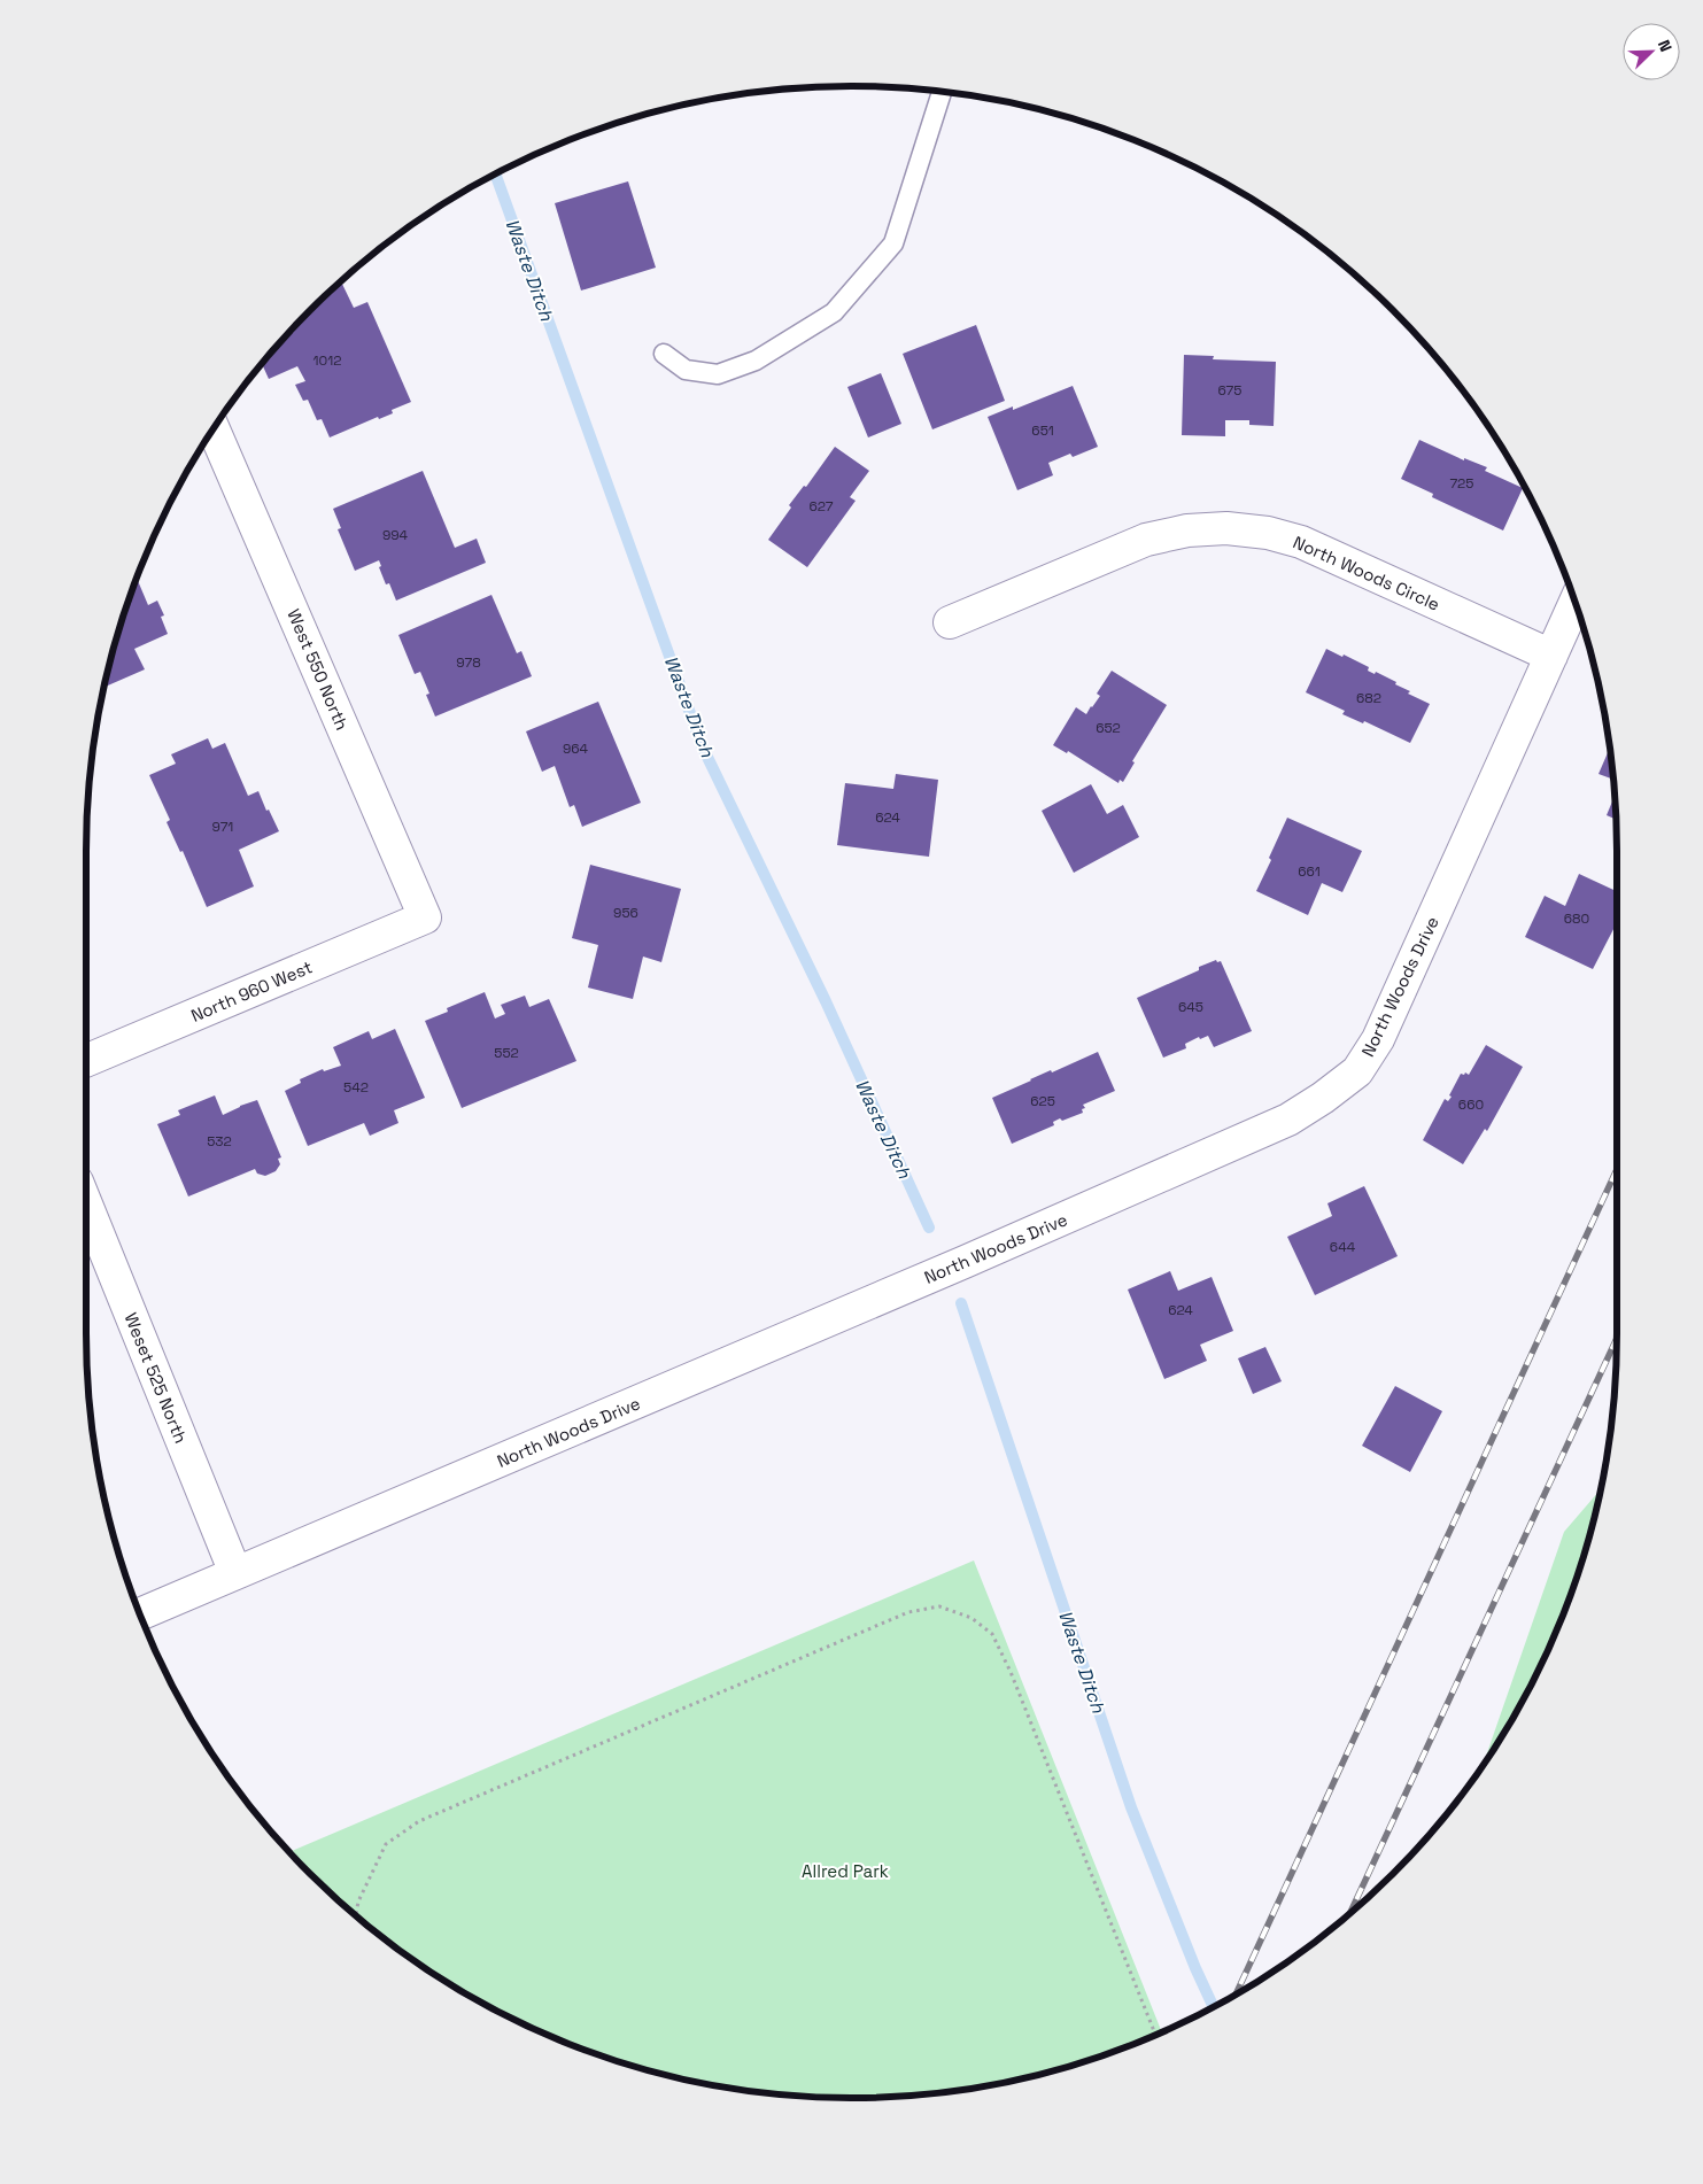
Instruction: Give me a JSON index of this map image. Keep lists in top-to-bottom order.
{
  "streets": {
    "street": [
      "North Woods Circle",
      "West 550 North",
      "North Woods Drive",
      "North 960 West",
      "Weset 525 North"
    ]
  },
  "crossings": [
    ["North Woods Circle", "North Woods Drive"],
    ["West 550 North", "North 960 West"],
    ["North Woods Drive", "Weset 525 North"]
  ],
  "water": ["Waste Ditch"],
  "parks": ["Allred Park"],
  "house_numbers": [
    "1012",
    "675",
    "651",
    "725",
    "627",
    "994",
    "978",
    "682",
    "652",
    "964",
    "624",
    "971",
    "661",
    "956",
    "680",
    "645",
    "552",
    "542",
    "625",
    "660",
    "532",
    "644",
    "624"
  ],
  "north": "top right"
}
